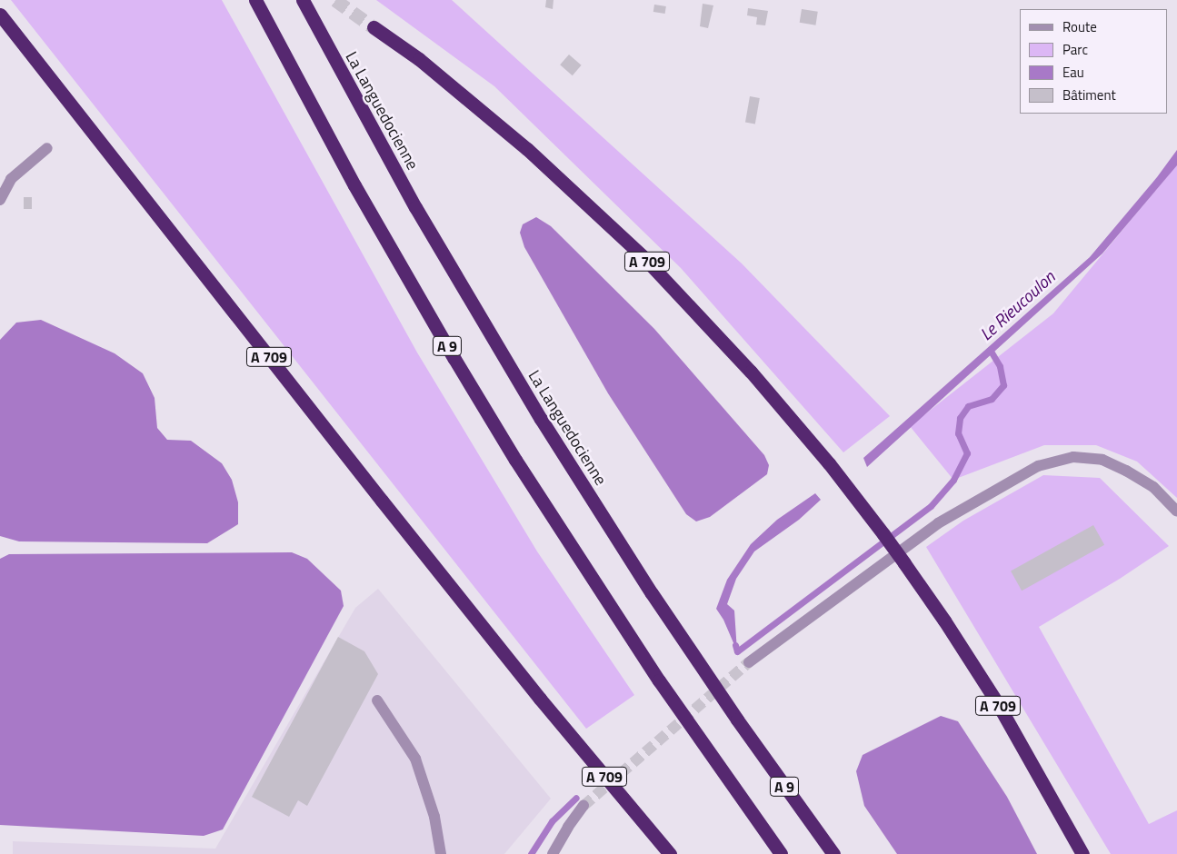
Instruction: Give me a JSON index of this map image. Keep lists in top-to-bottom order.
{
  "streets": {
    "highway": ["La Languedocienne", "A 709", "A 9"]
  },
  "water": ["Le Rieucoulon"],
  "legend": [
    "Route",
    "Parc",
    "Eau",
    "Bâtiment"
  ]
}
